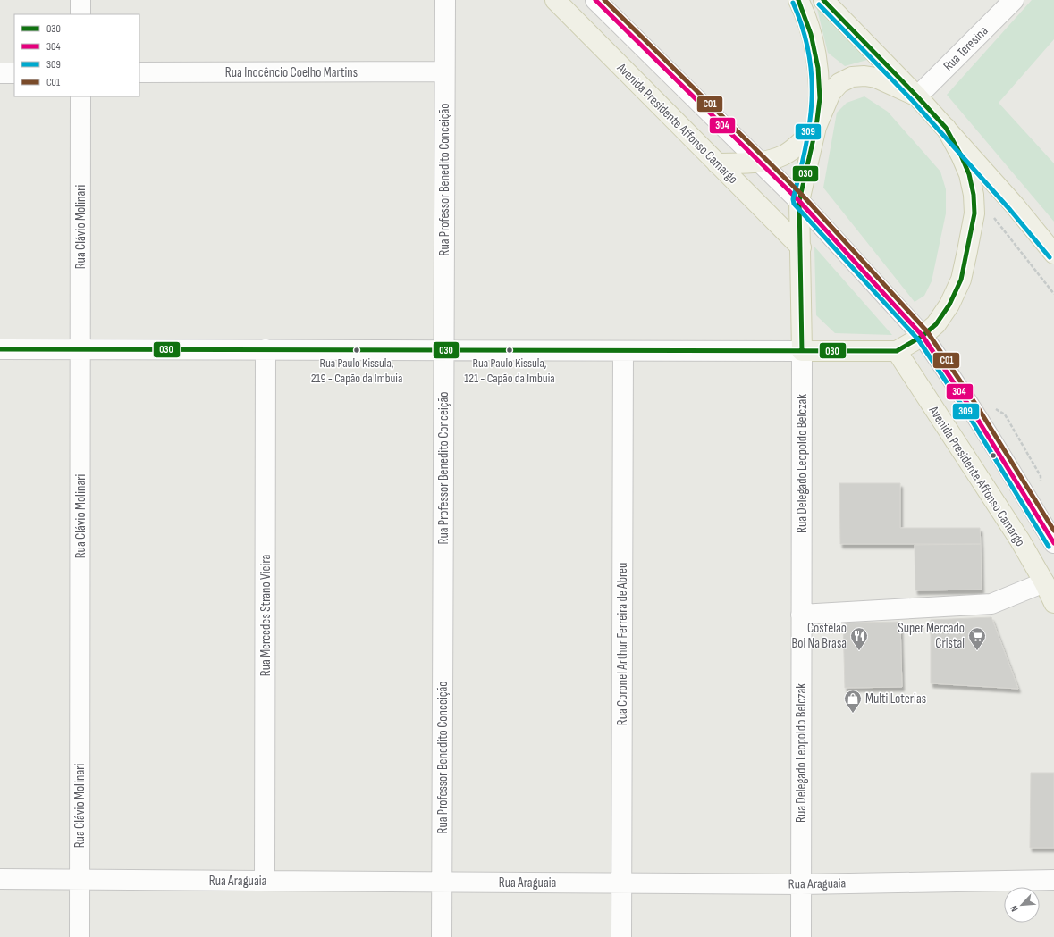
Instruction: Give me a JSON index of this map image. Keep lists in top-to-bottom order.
{
  "streets": {
    "main road": ["Avenida Presidente Affonso Camargo", "Rua Delegado Leopoldo Belczak"],
    "street": [
      "Rua Teresina",
      "Rua Inocêncio Coelho Martins",
      "Rua Professor Benedito Conceição",
      "Rua Clávio Molinari",
      "Rua Mercedes Strano Vieira",
      "Rua Coronel Arthur Ferreira de Abreu",
      "Rua Araguaia"
    ]
  },
  "crossings": [
    ["Rua Teresina", "Rua Delegado Leopoldo Belczak"],
    ["Rua Inocêncio Coelho Martins", "Rua Professor Benedito Conceição"],
    ["Avenida Presidente Affonso Camargo", "Rua Delegado Leopoldo Belczak"],
    ["Rua Professor Benedito Conceição", "Rua Araguaia"],
    ["Rua Clávio Molinari", "Rua Araguaia"],
    ["Rua Delegado Leopoldo Belczak", "Rua Araguaia"],
    ["Rua Mercedes Strano Vieira", "Rua Araguaia"],
    ["Rua Coronel Arthur Ferreira de Abreu", "Rua Araguaia"]
  ],
  "places": {
    "other": ["Rua Paulo Kissula, 219 - Capão da Imbuia", "Rua Paulo Kissula, 121 - Capão da Imbuia"],
    "restaurant": ["Costelão Boi Na Brasa"],
    "supermarket": ["Super Mercado Cristal"],
    "shop": ["Multi Loterias"]
  },
  "lines": [
    "transit line 030",
    "transit line 304",
    "transit line C01",
    "transit line 309"
  ],
  "legend": [
    "030",
    "304",
    "309",
    "C01"
  ],
  "north": "bottom left"
}
